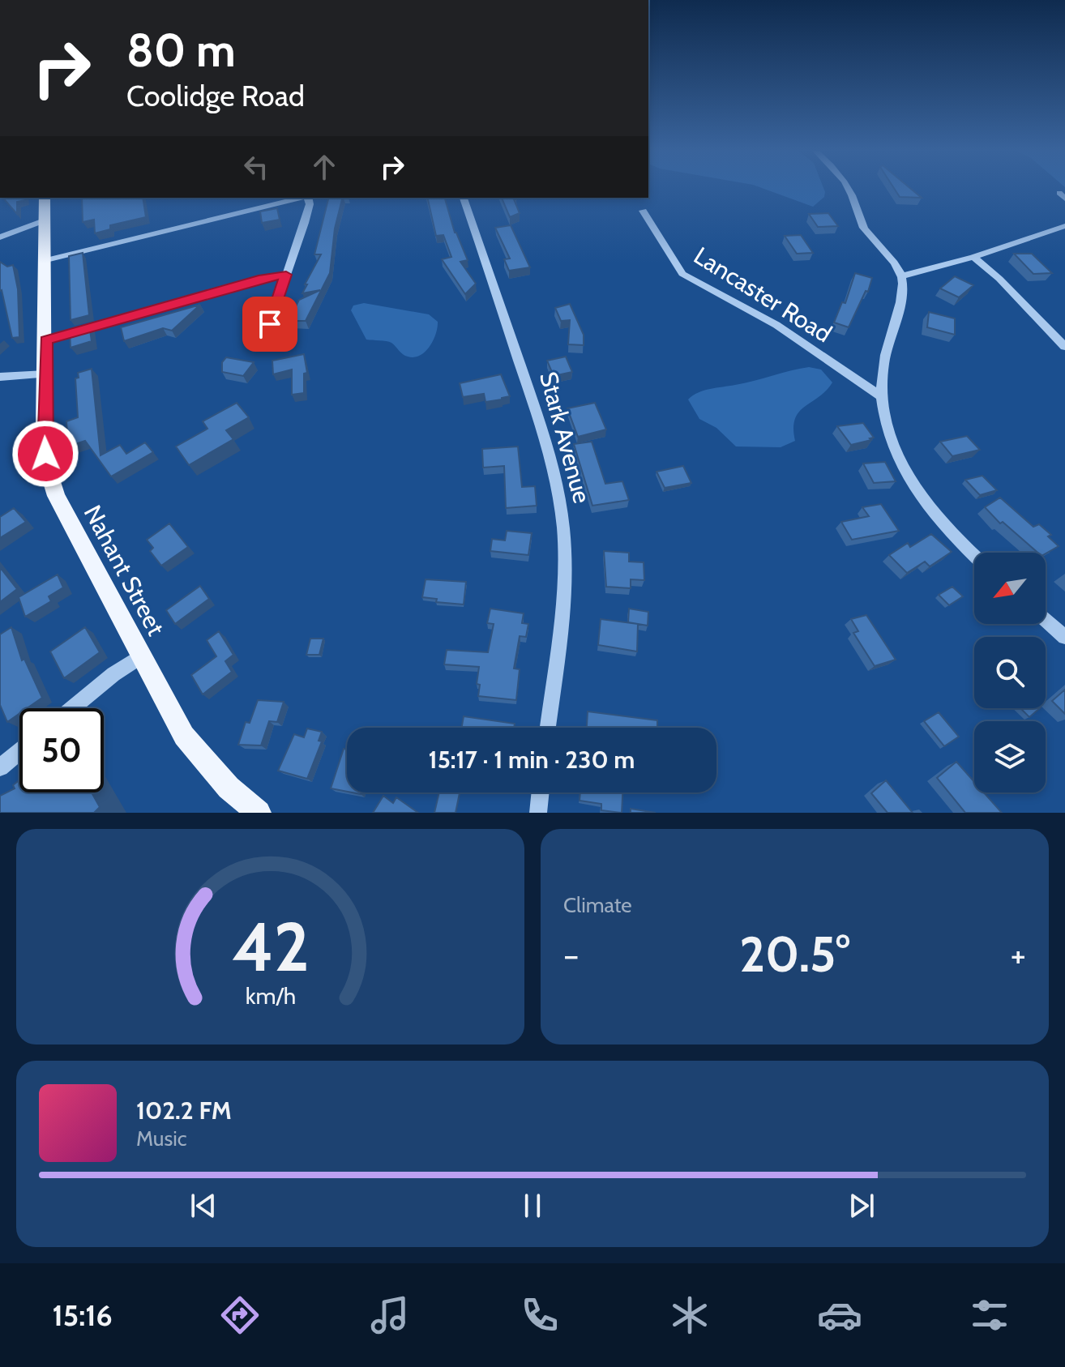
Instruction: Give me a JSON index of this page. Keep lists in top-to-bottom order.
{
  "streets": {
    "main road": ["Nahant Street"],
    "street": ["Lancaster Road", "Stark Avenue"]
  },
  "north": "bottom left",
  "page": {
    "turn": ["80 m", "Coolidge Road"],
    "limit": "50",
    "trip": "15:17 · 1 min · 230 m",
    "tile": "Climate",
    "heat": ["−", "20.5°", "+"],
    "song": ["102.2 FM", "Music"],
    "tabs": "15:16",
    "gauge": ["42", "km/h"]
  }
}
